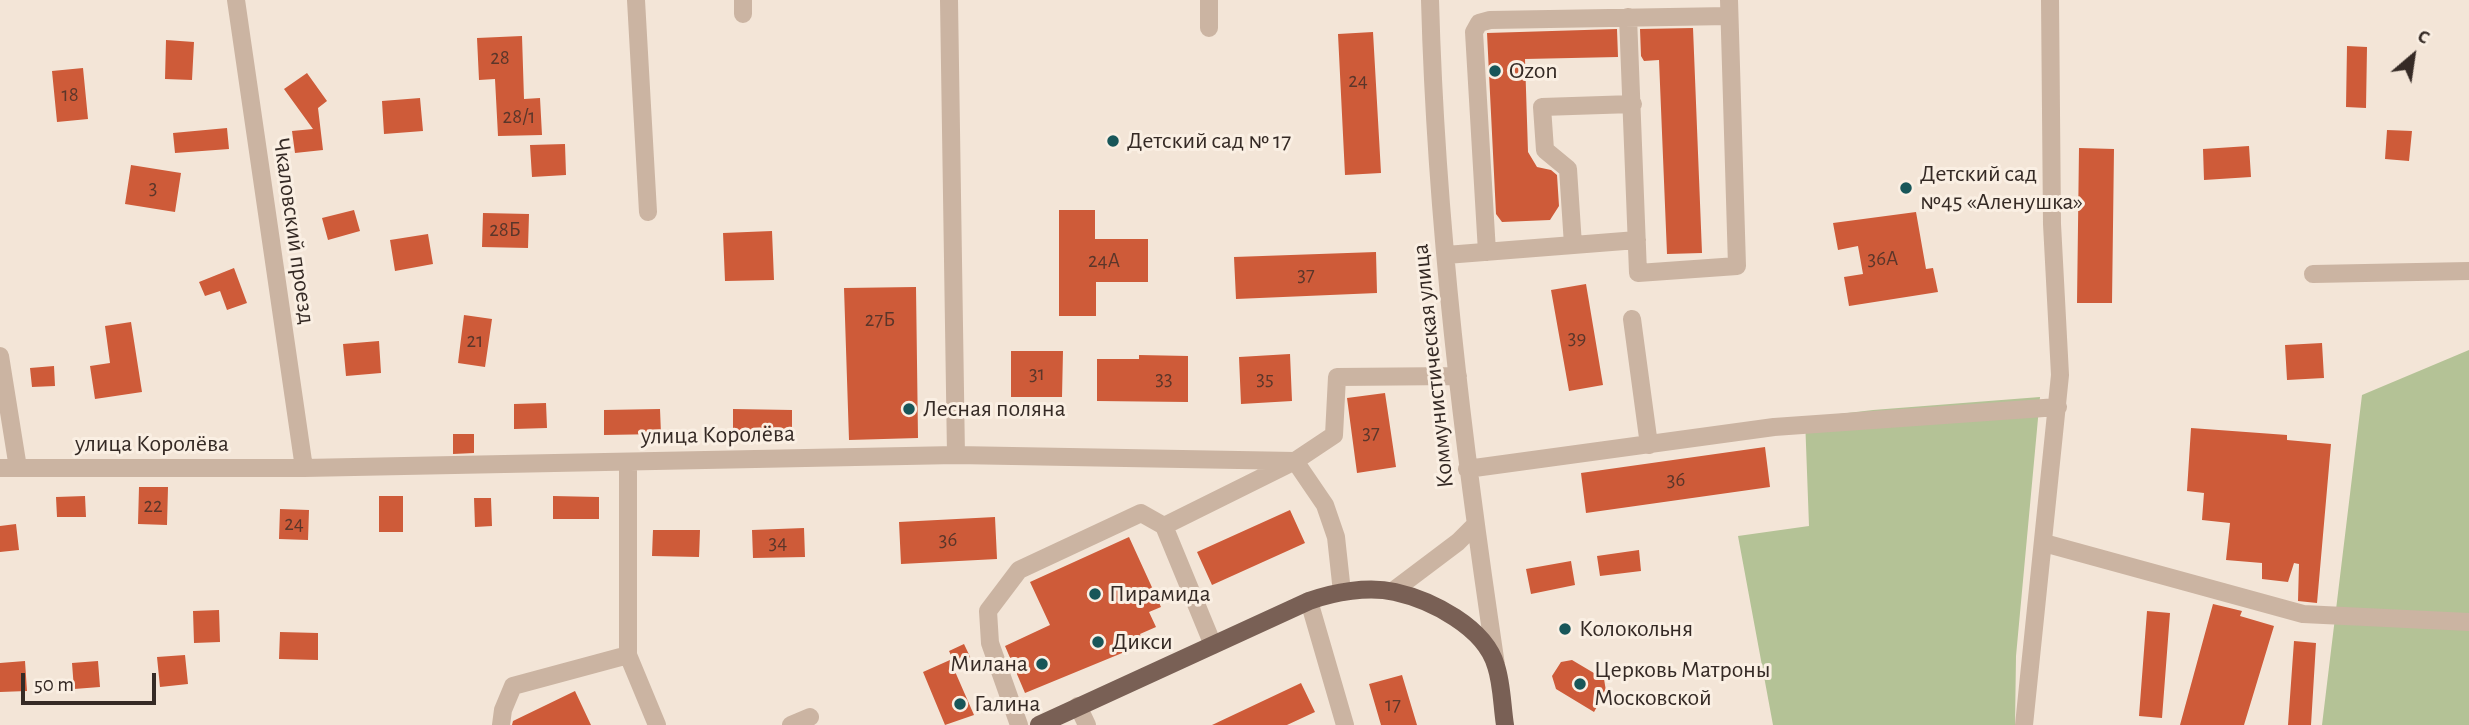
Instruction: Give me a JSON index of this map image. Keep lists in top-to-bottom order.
{
  "streets": {
    "main road": ["Коммунистическая улица"],
    "street": ["Чкаловский проезд", "улица Королёва"]
  },
  "crossings": [
    ["Чкаловский проезд", "улица Королёва"]
  ],
  "places": [
    "Ozon",
    "Детский сад № 17",
    "Детский сад №45 «Аленушка»",
    "Лесная поляна",
    "Пирамида",
    "Колокольня",
    "Дикси",
    "Милана",
    "Церковь Матроны Московской",
    "Галина"
  ],
  "house_numbers": [
    "28",
    "24",
    "18",
    "28/1",
    "3",
    "28Б",
    "36А",
    "24А",
    "37",
    "27Б",
    "39",
    "21",
    "31",
    "33",
    "35",
    "37",
    "36",
    "22",
    "24",
    "36",
    "34",
    "17"
  ],
  "scale_bar": "50 m",
  "north": "top right"
}
